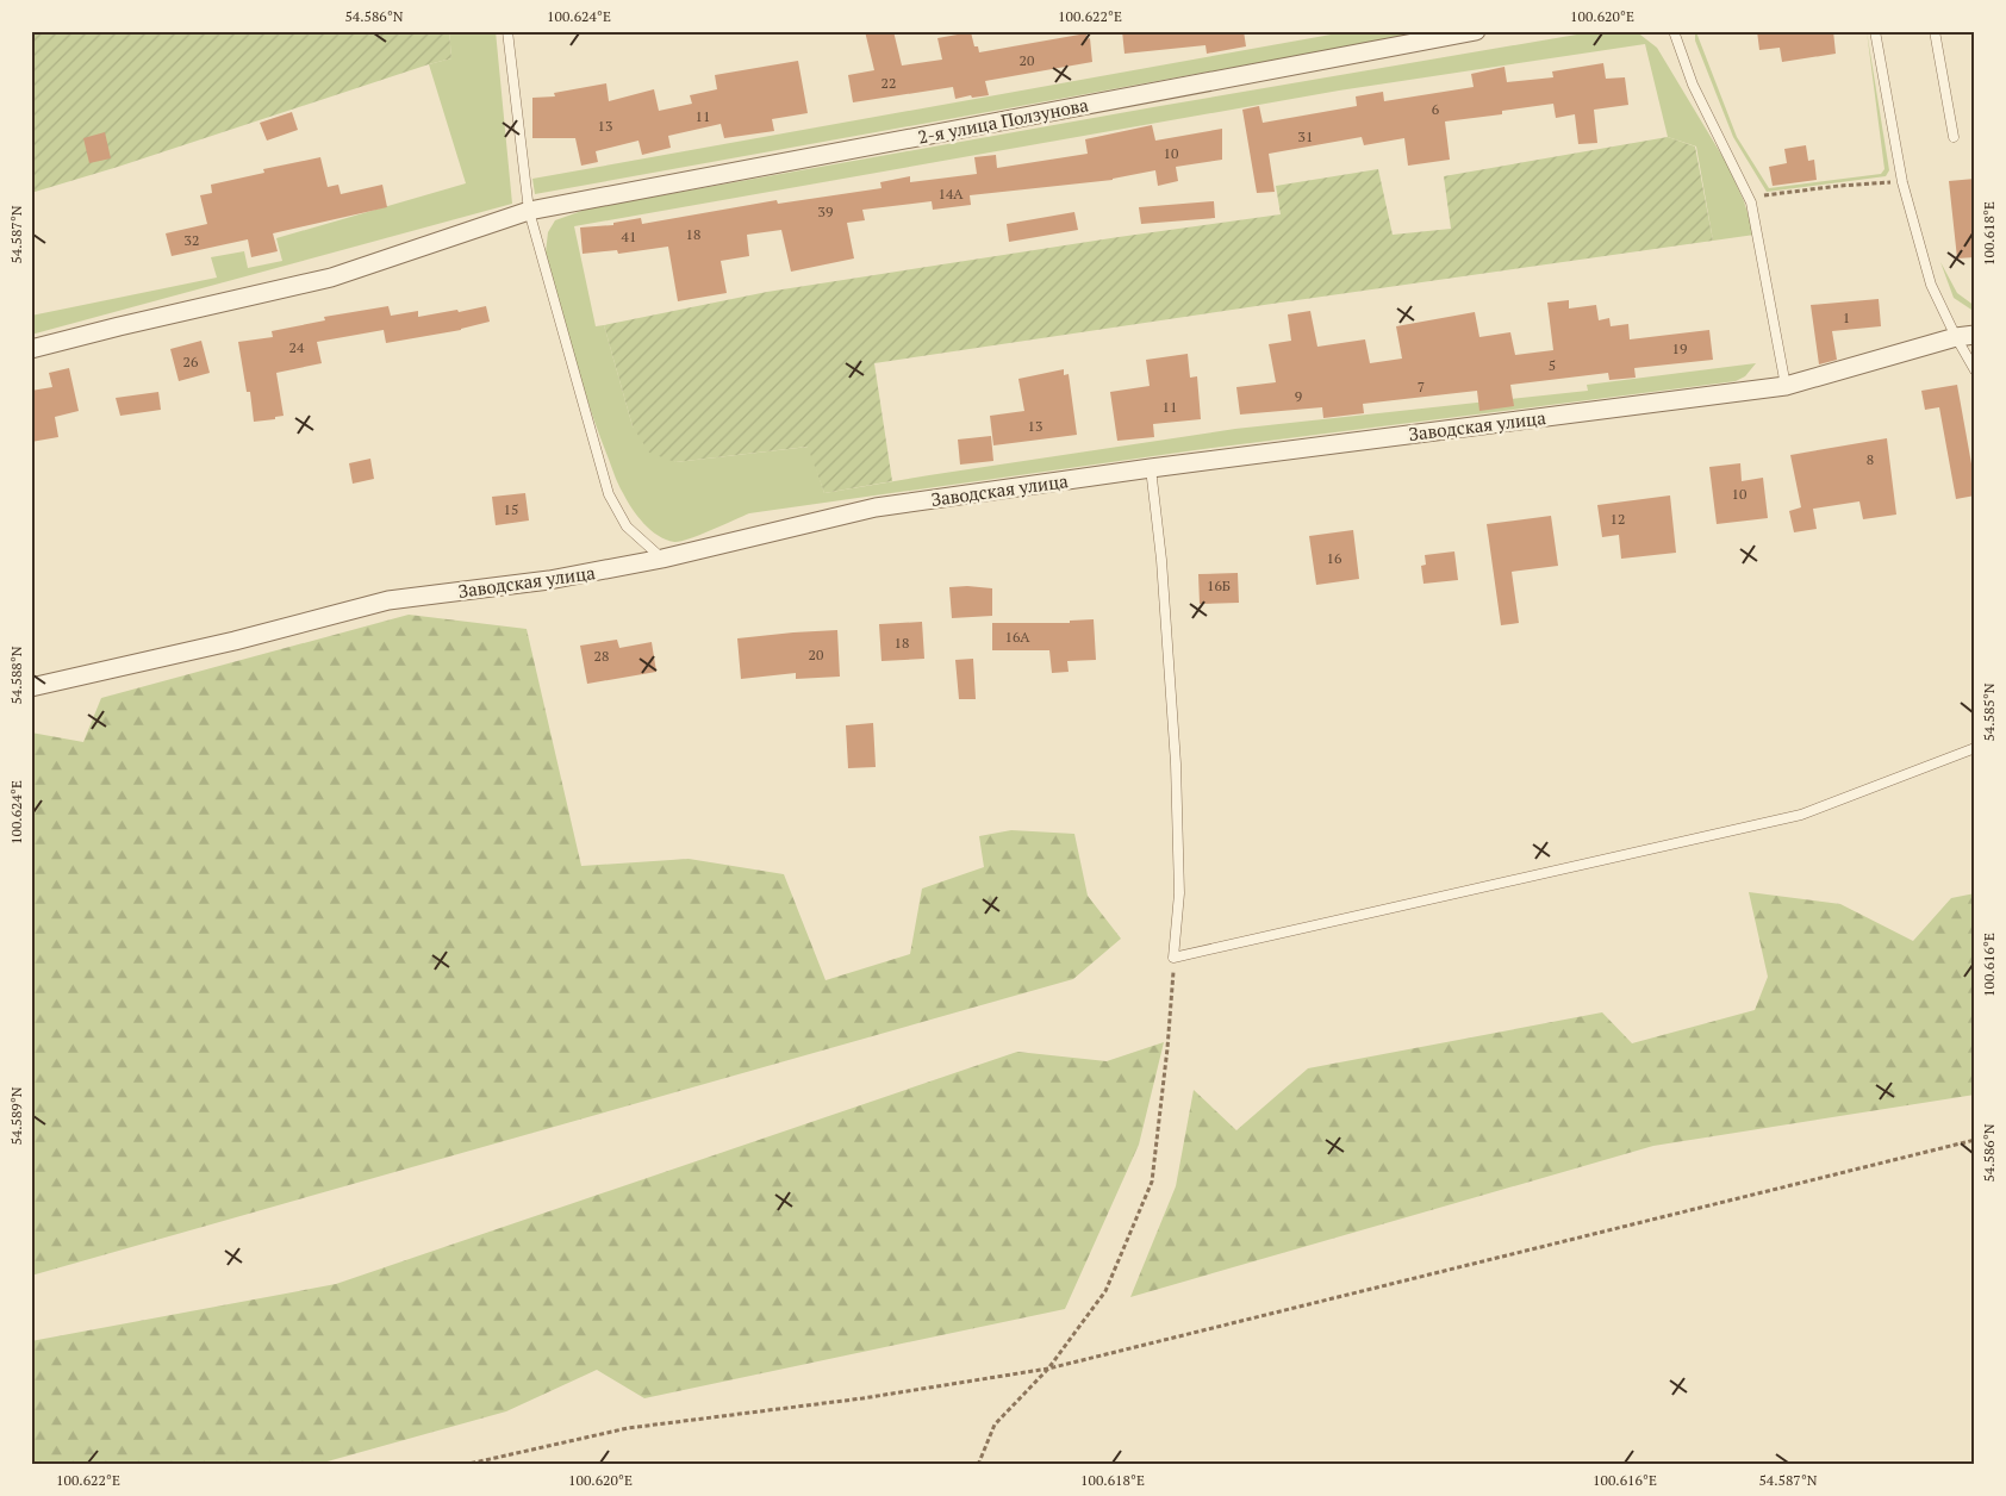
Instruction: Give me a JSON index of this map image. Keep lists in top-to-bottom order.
{
  "streets": {
    "street": ["2-я улица Ползунова", "Заводская улица"]
  },
  "house_numbers": [
    "20",
    "22",
    "6",
    "11",
    "13",
    "31",
    "10",
    "14А",
    "39",
    "18",
    "41",
    "32",
    "1",
    "24",
    "19",
    "26",
    "5",
    "7",
    "9",
    "11",
    "13",
    "8",
    "10",
    "15",
    "12",
    "16",
    "16Б",
    "16А",
    "18",
    "20",
    "28"
  ],
  "coordinates": [
    "54.586°N",
    "100.624°E",
    "100.622°E",
    "100.620°E",
    "100.618°E",
    "54.587°N",
    "54.588°N",
    "54.585°N",
    "100.616°E",
    "54.589°N"
  ]
}
